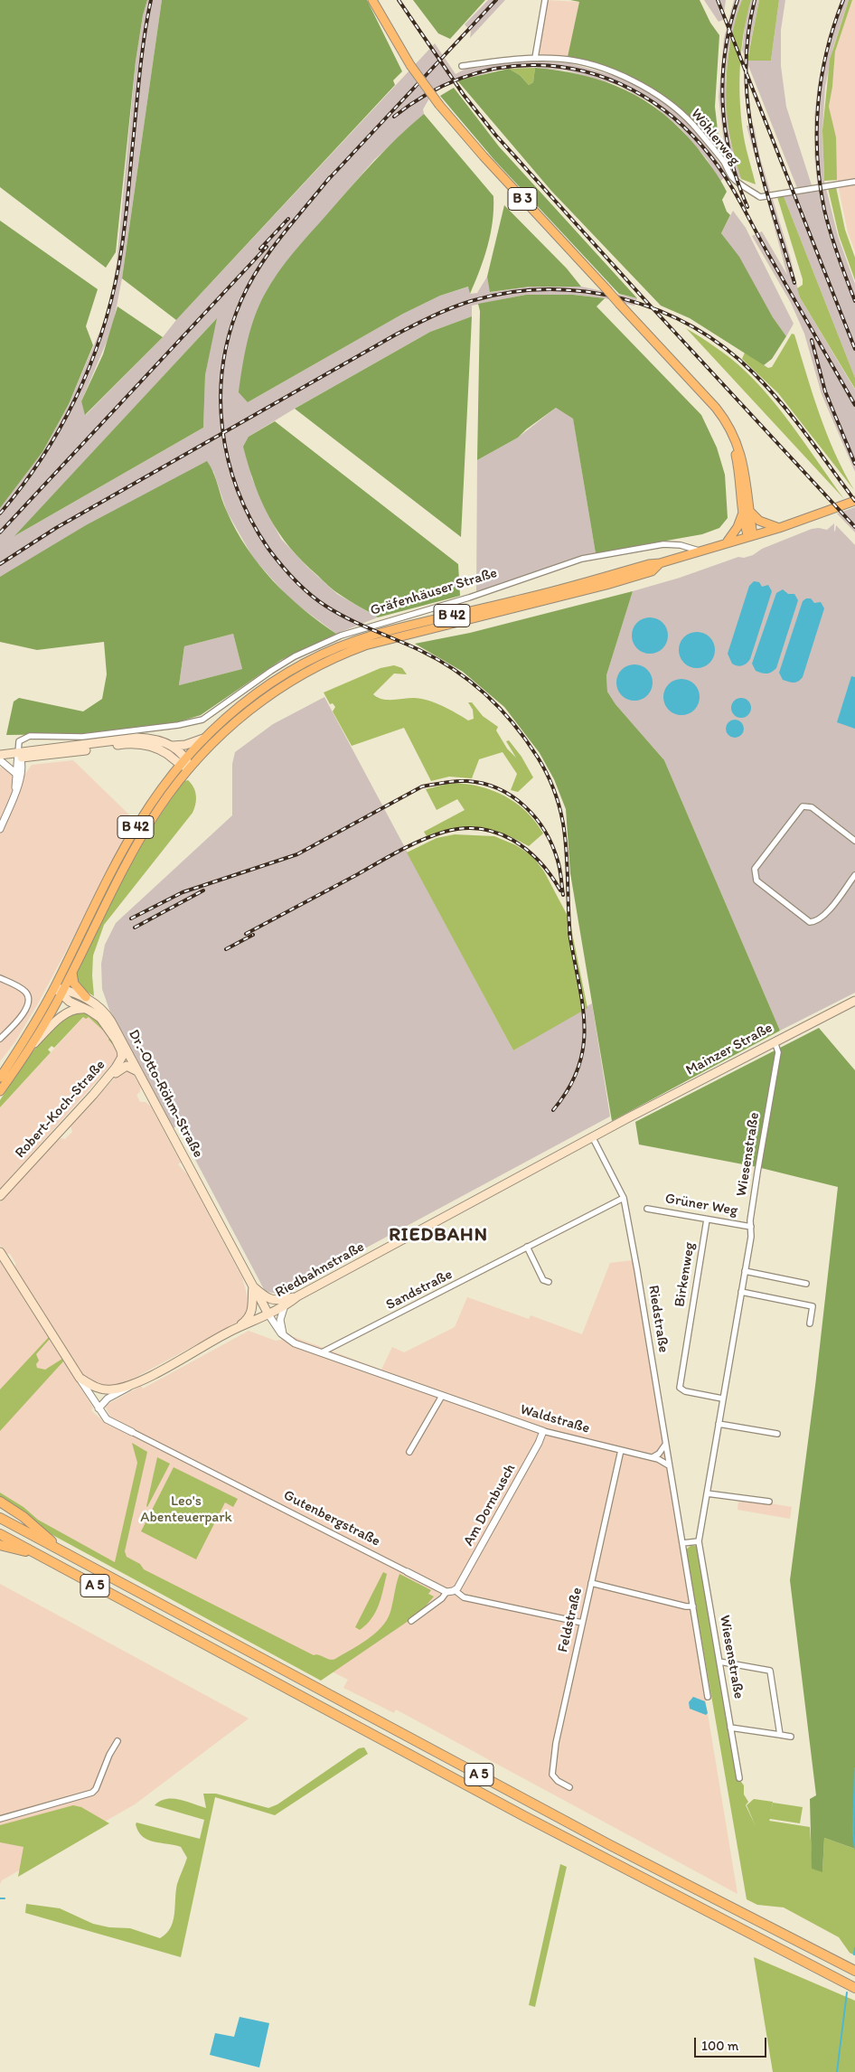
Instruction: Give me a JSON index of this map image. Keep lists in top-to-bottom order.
{
  "streets": {
    "highway": ["A 5"],
    "main road": [
      "B 3",
      "B 42",
      "Mainzer Straße",
      "Dr.-Otto-Röhm-Straße",
      "Robert-Koch-Straße",
      "Riedbahnstraße"
    ],
    "street": [
      "Wöhlerweg",
      "Gräfenhäuser Straße",
      "Wiesenstraße",
      "Grüner Weg",
      "Birkenweg",
      "Sandstraße",
      "Riedstraße",
      "Waldstraße",
      "Am Dornbusch",
      "Gutenbergstraße",
      "Feldstraße"
    ]
  },
  "crossings": [
    ["B 3", "B 42"],
    ["Gräfenhäuser Straße", "B 42"],
    ["B 42", "Dr.-Otto-Röhm-Straße"],
    ["Mainzer Straße", "Wiesenstraße"],
    ["Mainzer Straße", "Riedbahnstraße"],
    ["Dr.-Otto-Röhm-Straße", "Robert-Koch-Straße"],
    ["Dr.-Otto-Röhm-Straße", "Riedbahnstraße"],
    ["Wiesenstraße", "Grüner Weg"],
    ["Wiesenstraße", "Birkenweg"],
    ["Grüner Weg", "Birkenweg"],
    ["Riedbahnstraße", "Waldstraße"],
    ["Riedbahnstraße", "Gutenbergstraße"],
    ["Sandstraße", "Riedstraße"],
    ["Sandstraße", "Waldstraße"],
    ["Riedstraße", "Waldstraße"],
    ["Waldstraße", "Am Dornbusch"],
    ["Waldstraße", "Feldstraße"]
  ],
  "districts": ["RIEDBAHN"],
  "parks": ["Leo's Abenteuerpark"],
  "scale_bar": "100 m"
}
